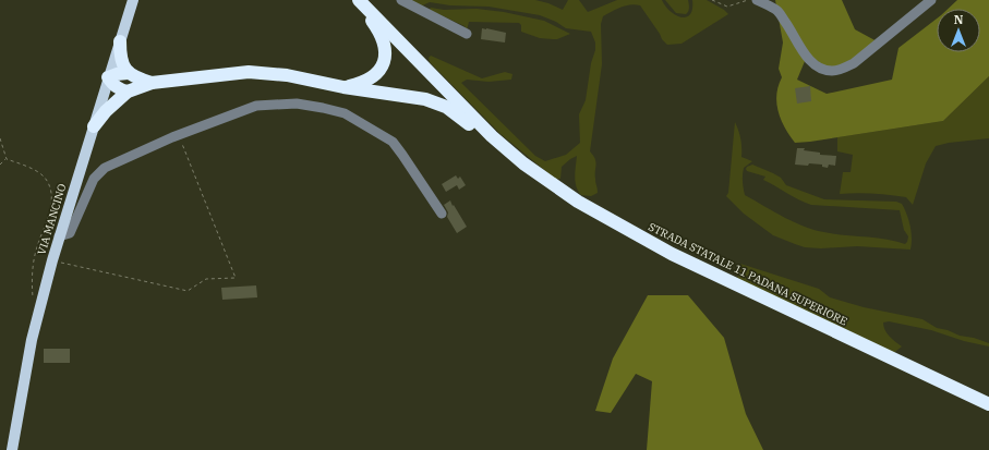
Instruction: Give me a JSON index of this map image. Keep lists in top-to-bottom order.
{
  "streets": {
    "highway": ["STRADA STATALE 11 PADANA SUPERIORE"],
    "main road": ["VIA MANCINO"]
  },
  "north": "top"
}
